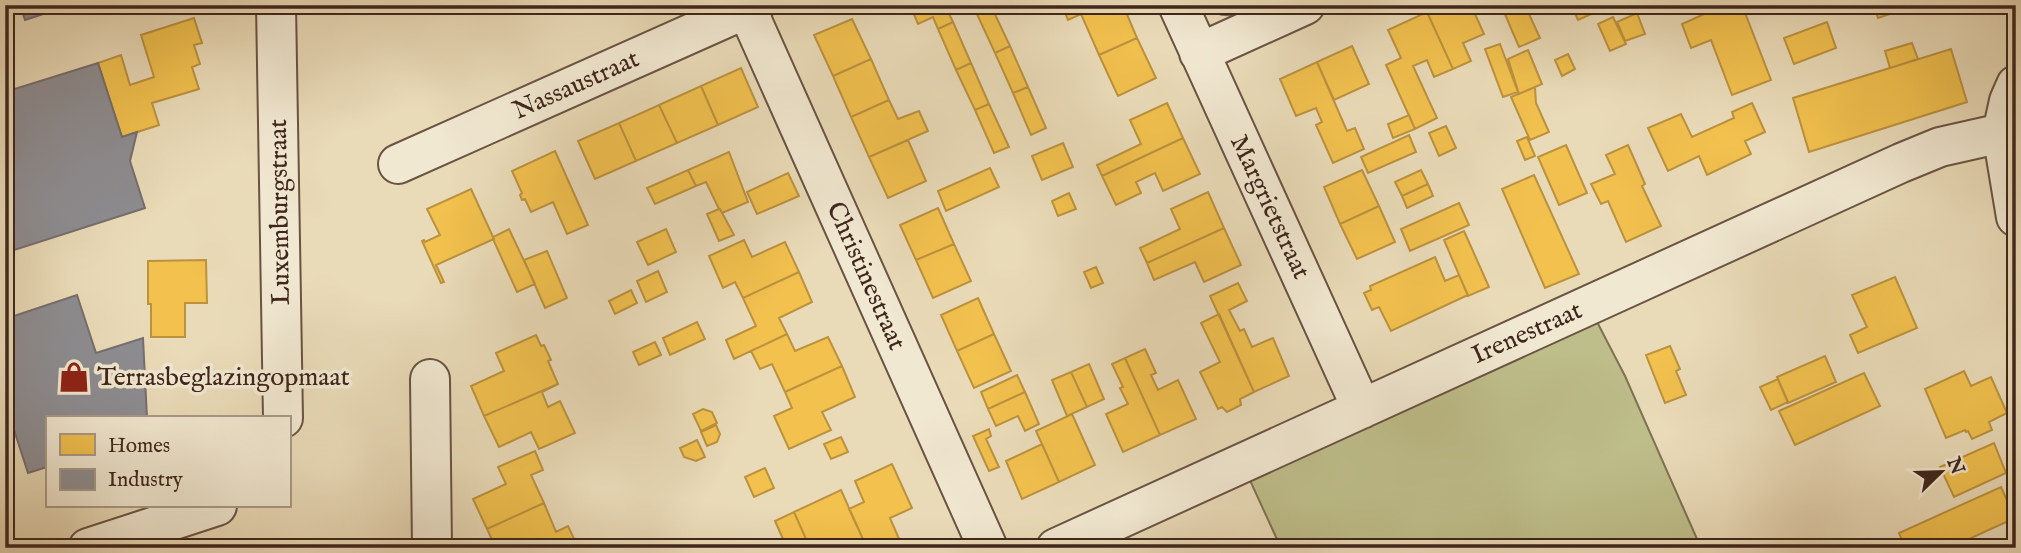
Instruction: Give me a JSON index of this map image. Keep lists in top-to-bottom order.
{
  "streets": {
    "street": [
      "Nassaustraat",
      "Margrietstraat",
      "Luxemburgstraat",
      "Christinestraat",
      "Irenestraat"
    ]
  },
  "crossings": [
    ["Nassaustraat", "Christinestraat"],
    ["Margrietstraat", "Irenestraat"]
  ],
  "places": {
    "shop": ["Terrasbeglazingopmaat"]
  },
  "legend": ["Homes", "Industry"],
  "north": "top right"
}
